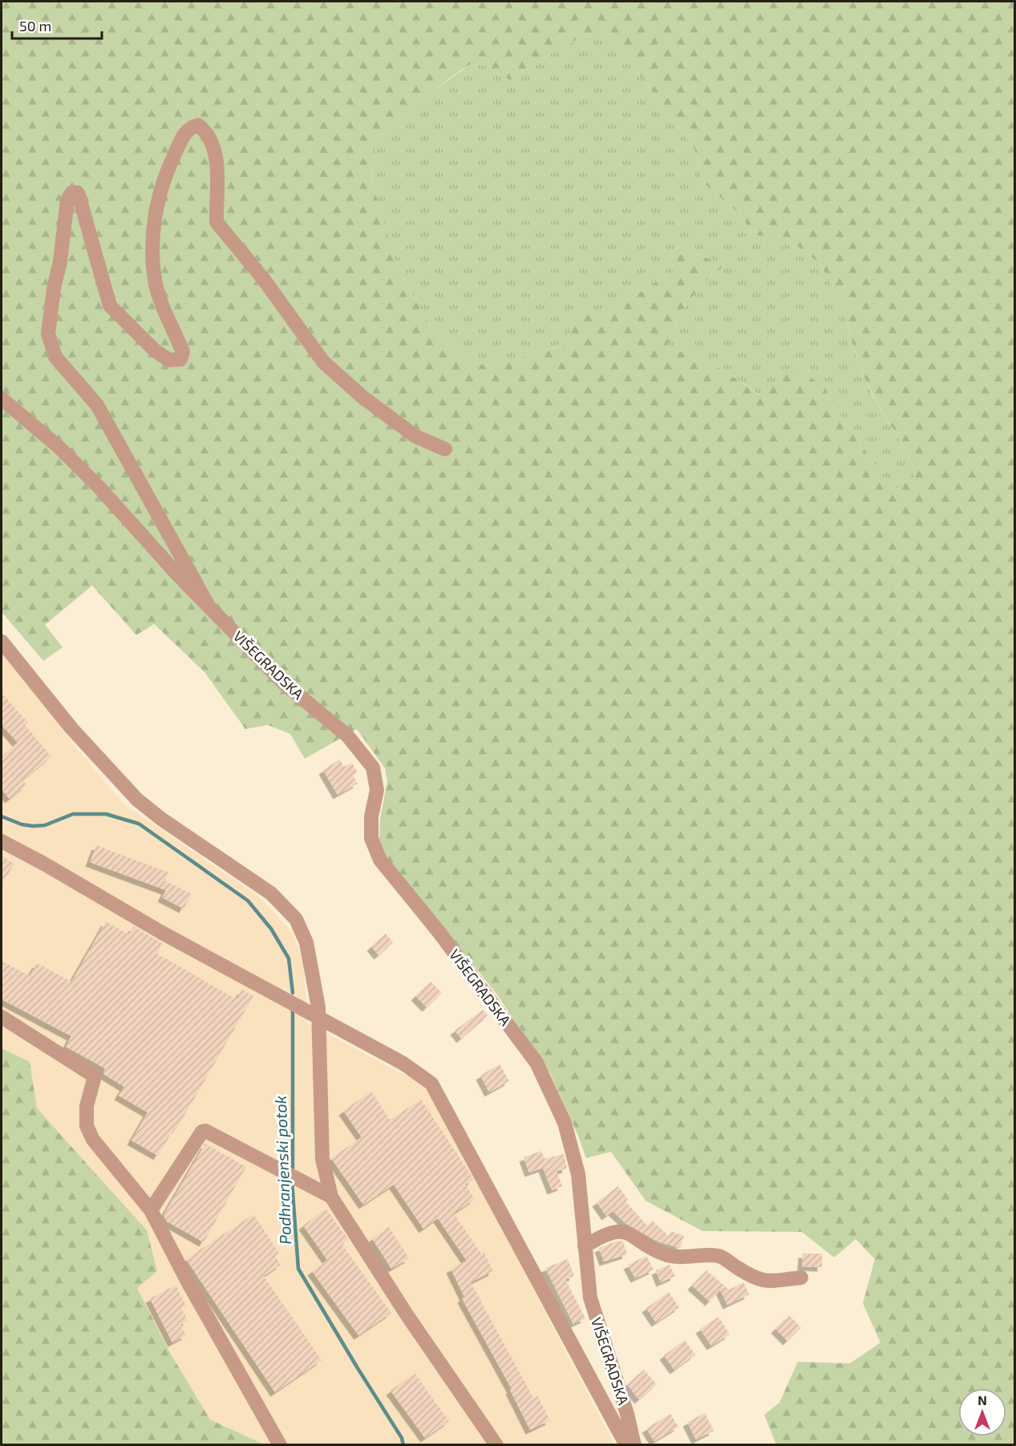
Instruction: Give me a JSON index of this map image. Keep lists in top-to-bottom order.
{
  "streets": {
    "street": ["VIŠEGRADSKA"]
  },
  "water": ["Podhranjenski potok"],
  "scale_bar": "50 m",
  "north": "top"
}
